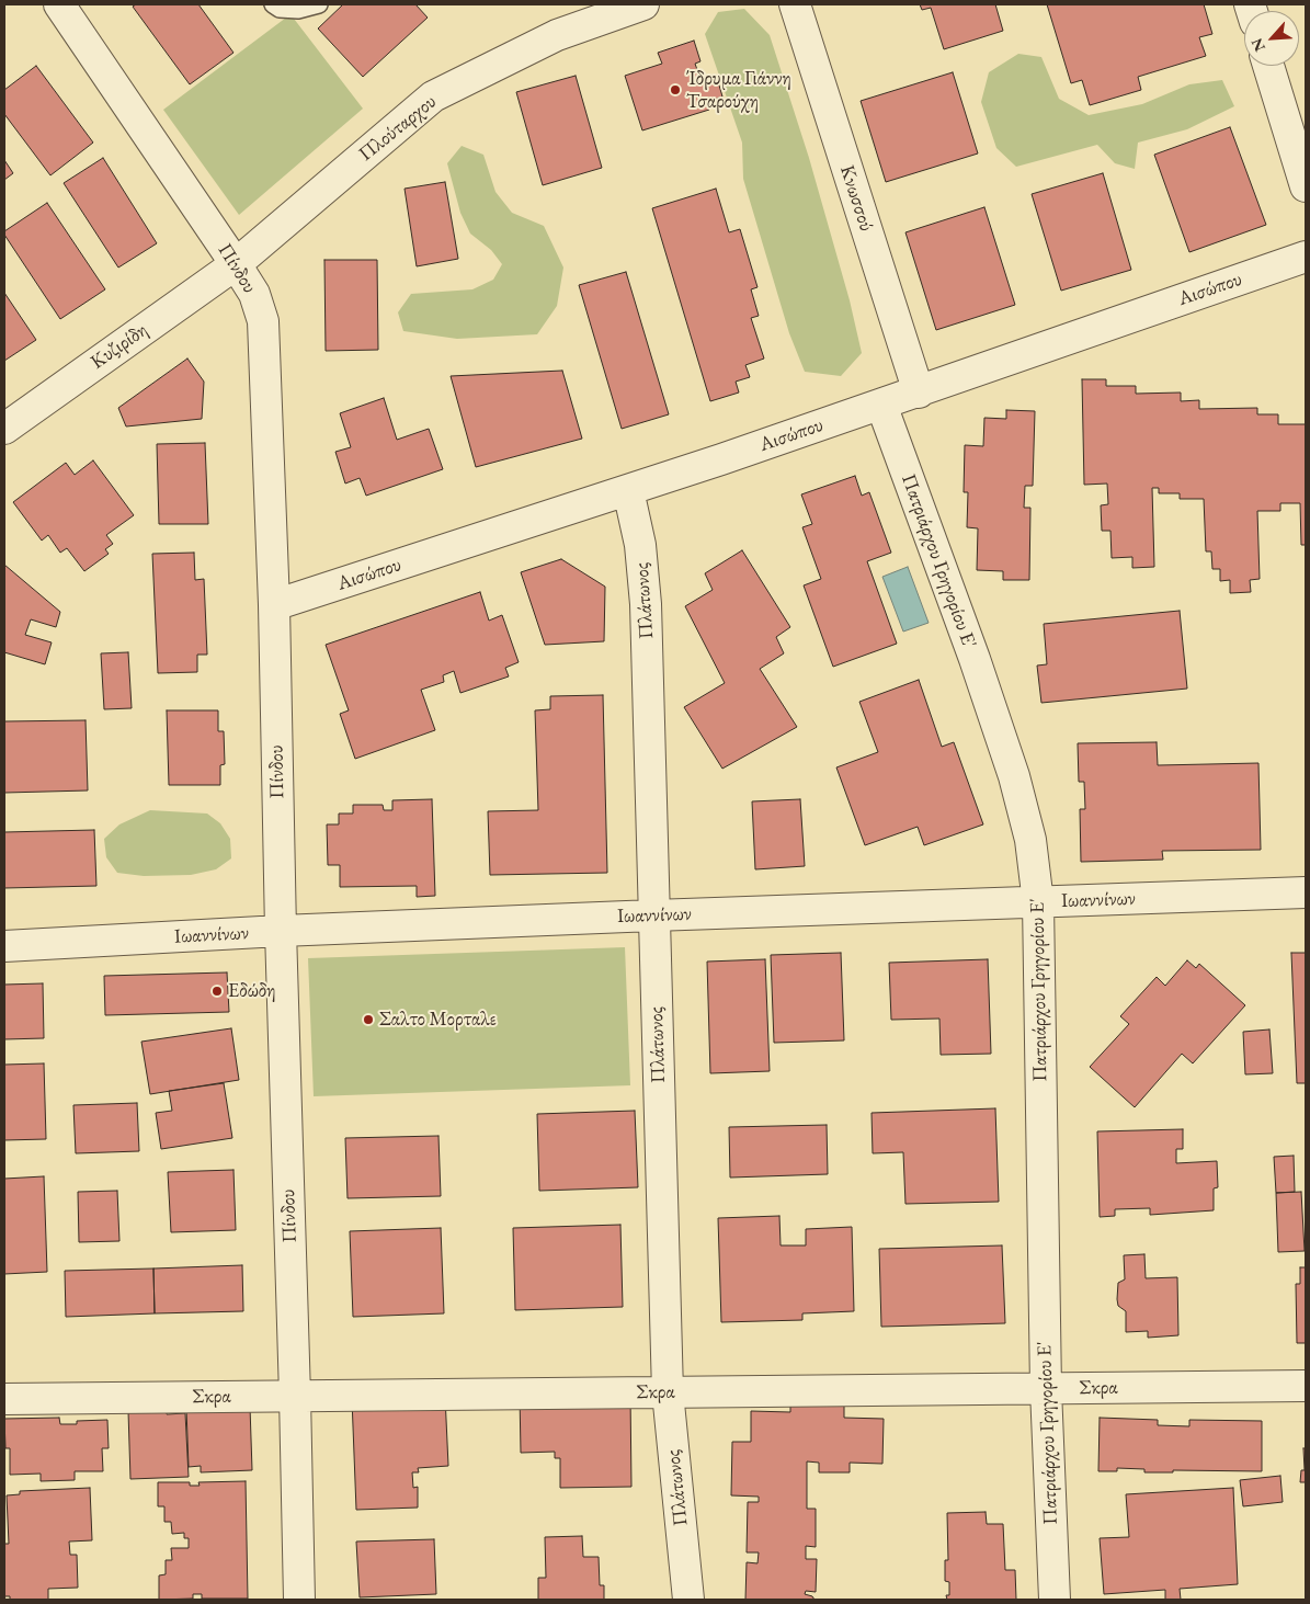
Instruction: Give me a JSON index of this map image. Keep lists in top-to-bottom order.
{
  "streets": {
    "street": [
      "Πλούταρχου",
      "Κνωσσού",
      "Πίνδου",
      "Αισώπου",
      "Κυζιρίδη",
      "Πατριάρχου Γρηγορίου Ε'",
      "Πλάτωνος",
      "Ιωαννίνων",
      "Σκρα"
    ]
  },
  "crossings": [
    ["Πλούταρχου", "Πίνδου"],
    ["Πλούταρχου", "Κυζιρίδη"],
    ["Κνωσσού", "Αισώπου"],
    ["Πίνδου", "Αισώπου"],
    ["Πίνδου", "Κυζιρίδη"],
    ["Πίνδου", "Ιωαννίνων"],
    ["Πίνδου", "Σκρα"],
    ["Αισώπου", "Πατριάρχου Γρηγορίου Ε'"],
    ["Αισώπου", "Πλάτωνος"],
    ["Πατριάρχου Γρηγορίου Ε'", "Ιωαννίνων"],
    ["Πατριάρχου Γρηγορίου Ε'", "Σκρα"],
    ["Πλάτωνος", "Ιωαννίνων"],
    ["Πλάτωνος", "Σκρα"]
  ],
  "places": ["Ίδρυμα Γιάννη Τσαρούχη", "Εδώδη", "Σαλτο Μορταλε"],
  "north": "bottom left"
}
